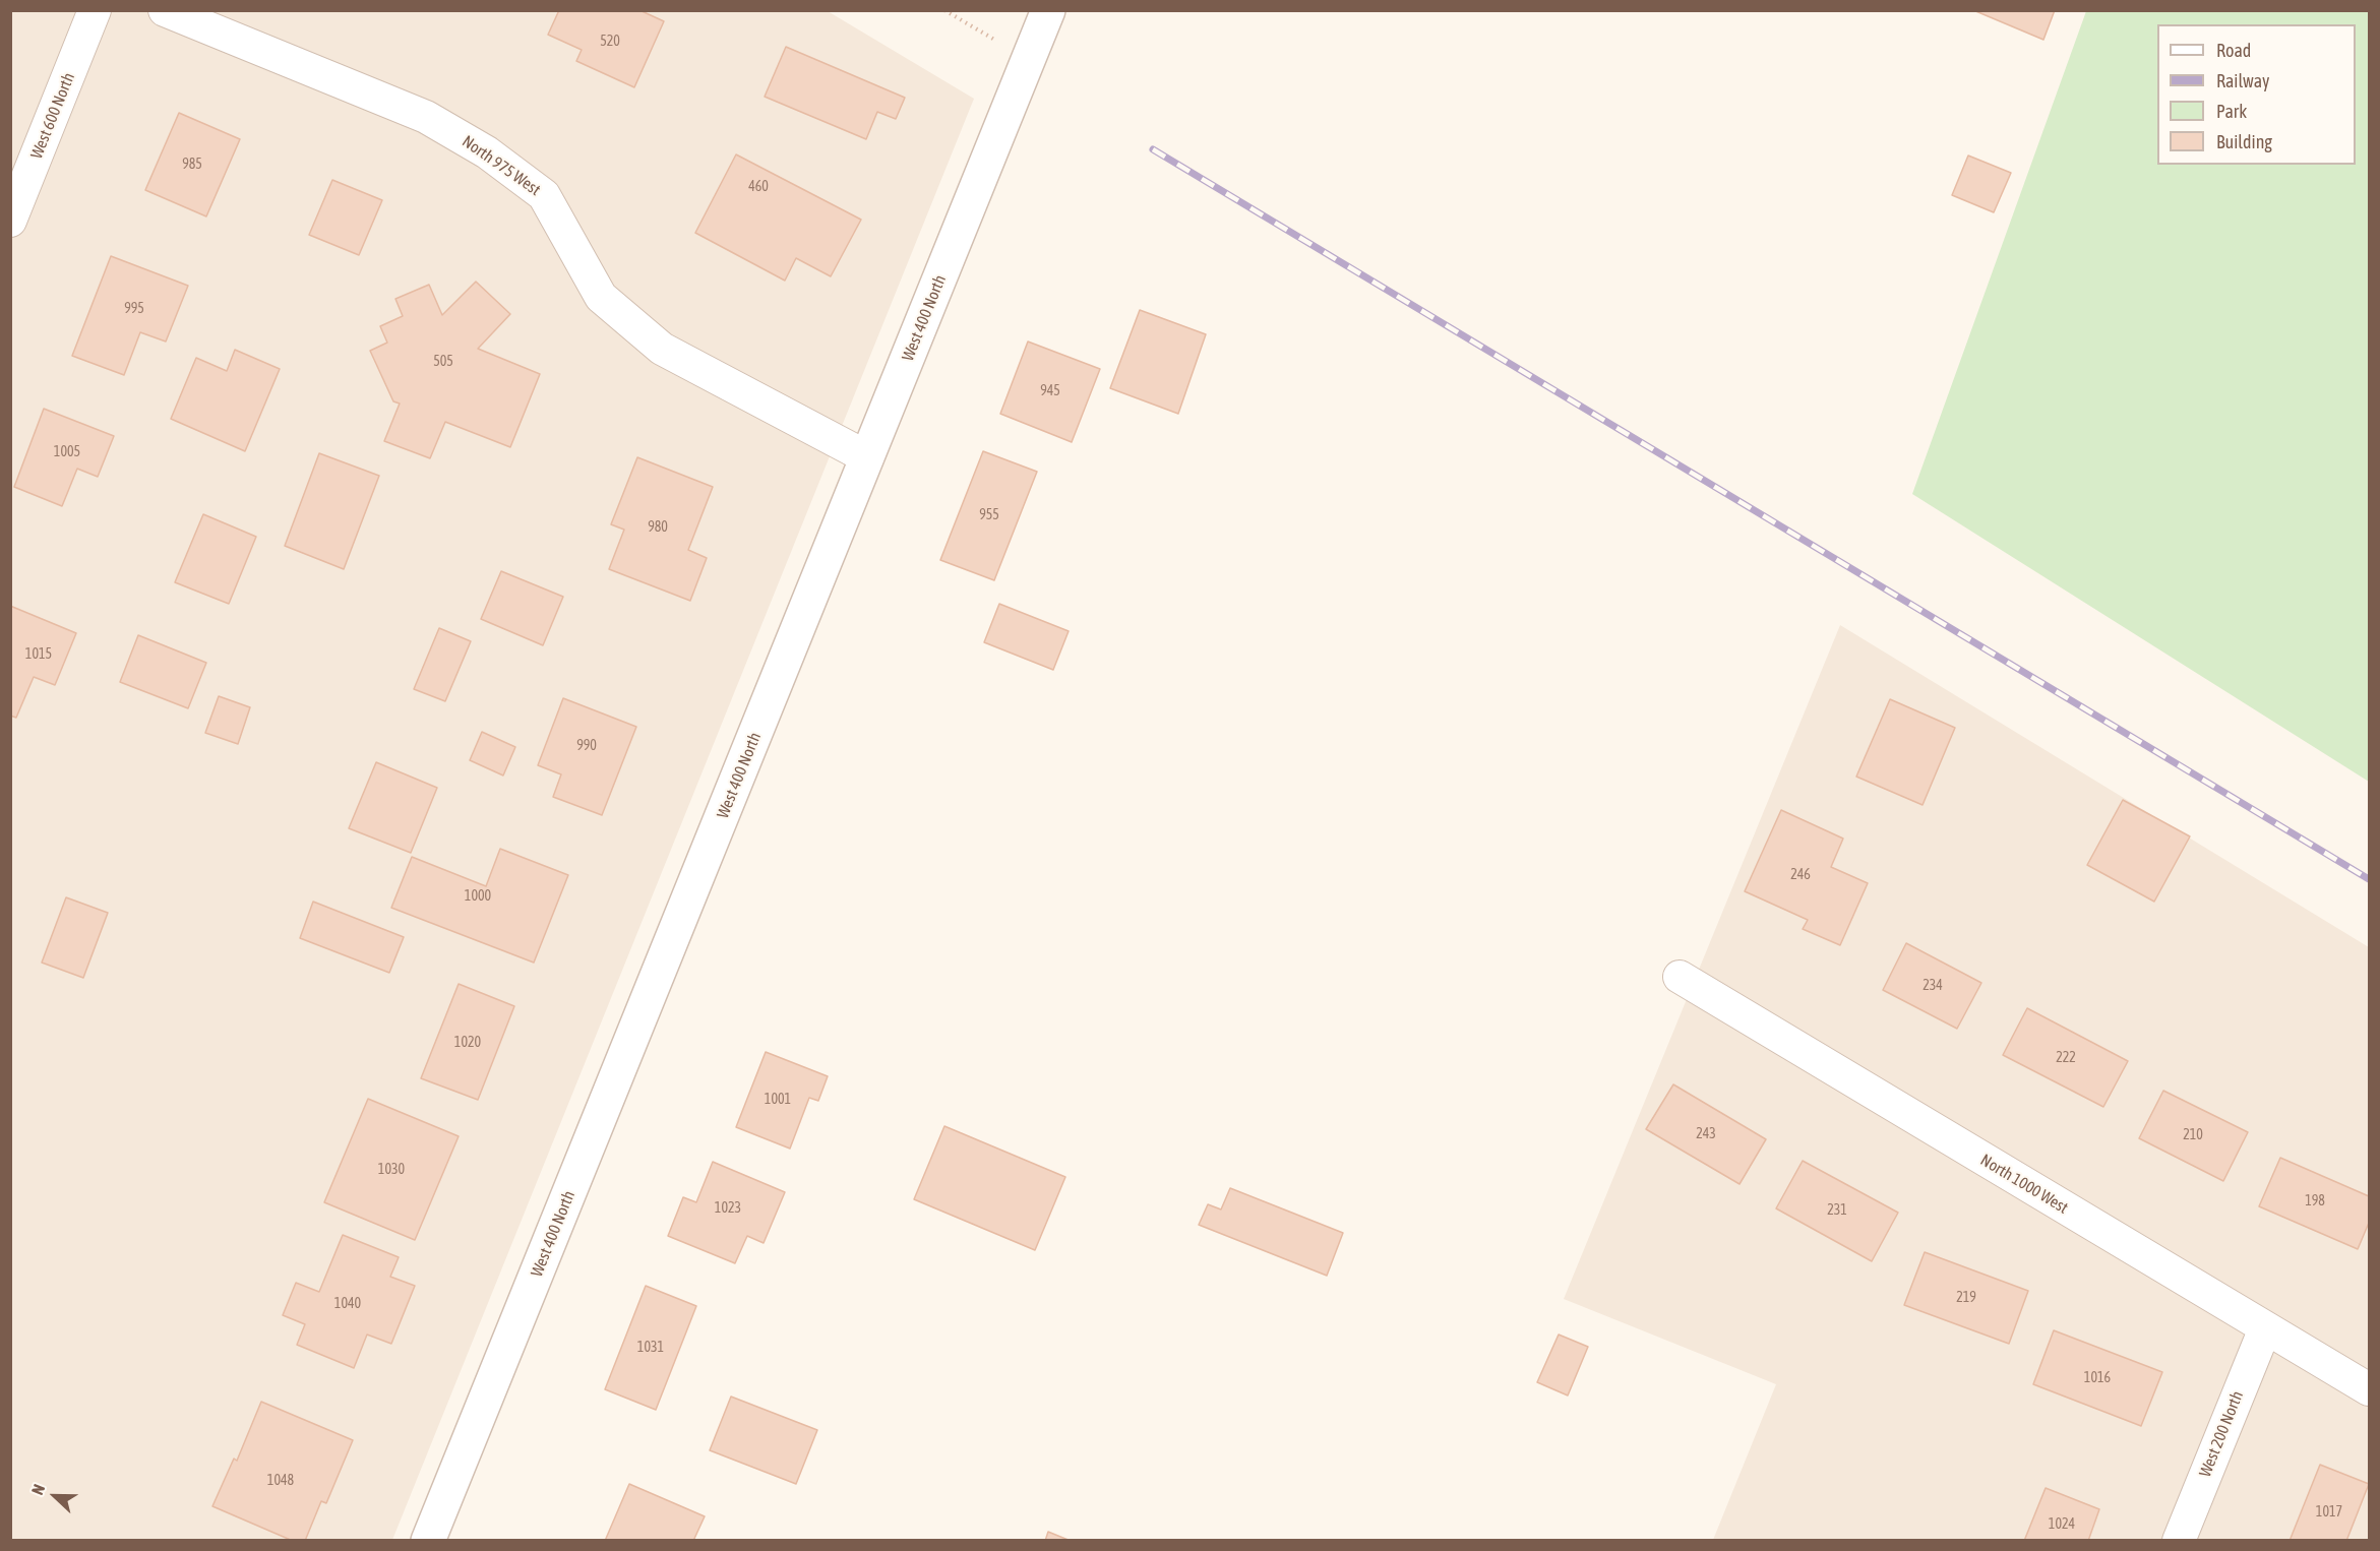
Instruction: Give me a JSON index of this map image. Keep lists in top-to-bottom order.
{
  "streets": {
    "street": [
      "West 600 North",
      "North 975 West",
      "West 400 North",
      "North 1000 West",
      "West 200 North"
    ]
  },
  "crossings": [
    ["North 975 West", "West 400 North"],
    ["North 1000 West", "West 200 North"]
  ],
  "house_numbers": [
    "520",
    "985",
    "460",
    "995",
    "505",
    "945",
    "1005",
    "955",
    "980",
    "1015",
    "990",
    "246",
    "1000",
    "234",
    "1020",
    "222",
    "1001",
    "243",
    "210",
    "1030",
    "198",
    "1023",
    "231",
    "219",
    "1040",
    "1031",
    "1016",
    "1048",
    "1017",
    "1024"
  ],
  "legend": [
    "Road",
    "Railway",
    "Park",
    "Building"
  ],
  "north": "left"
}
